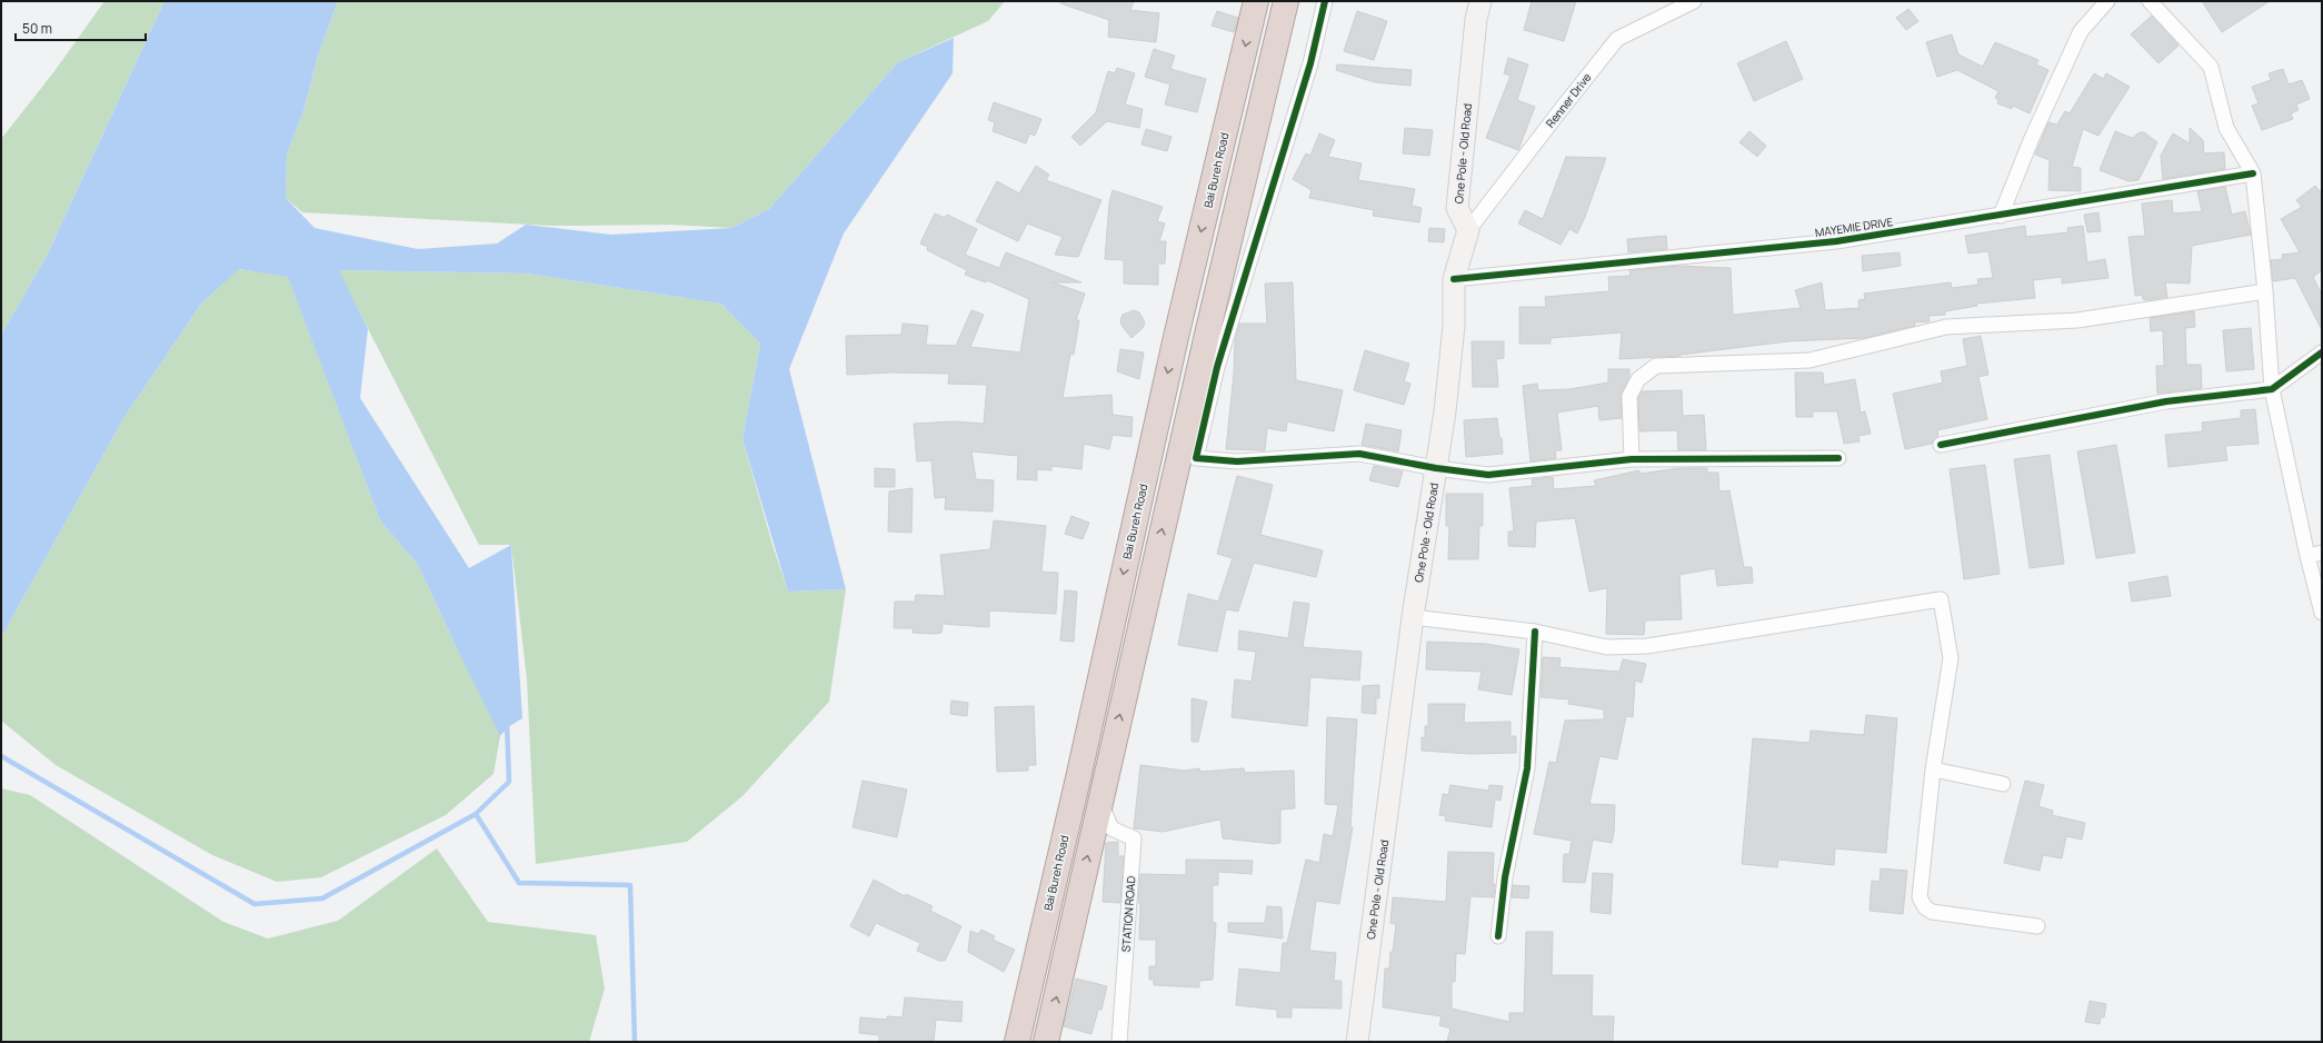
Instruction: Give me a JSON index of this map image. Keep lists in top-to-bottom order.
{
  "streets": {
    "highway": ["Bai Bureh Road"],
    "street": [
      "Renner Drive",
      "One Pole - Old Road",
      "MAYEMIE DRIVE",
      "STATION ROAD"
    ]
  },
  "crossings": [
    ["Renner Drive", "One Pole - Old Road"],
    ["One Pole - Old Road", "MAYEMIE DRIVE"]
  ],
  "scale_bar": "50 m"
}
